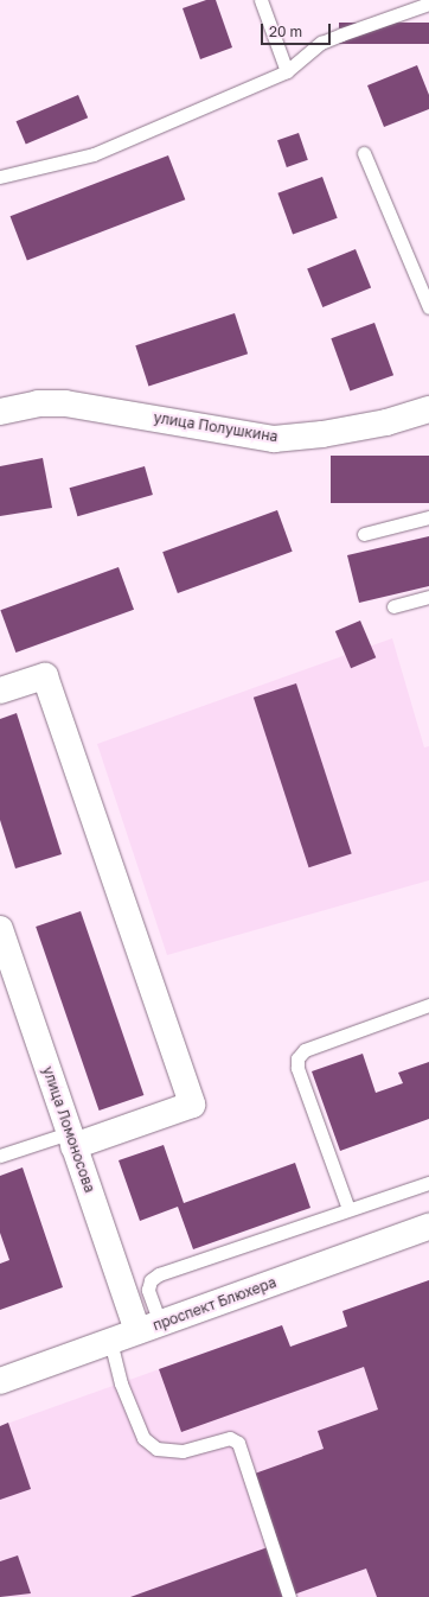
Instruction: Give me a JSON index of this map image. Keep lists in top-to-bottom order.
{
  "streets": {
    "street": ["улица Полушкина", "улица Ломоносова", "проспект Блюхера"]
  },
  "crossings": [
    ["улица Ломоносова", "проспект Блюхера"]
  ],
  "scale_bar": "20 m"
}
